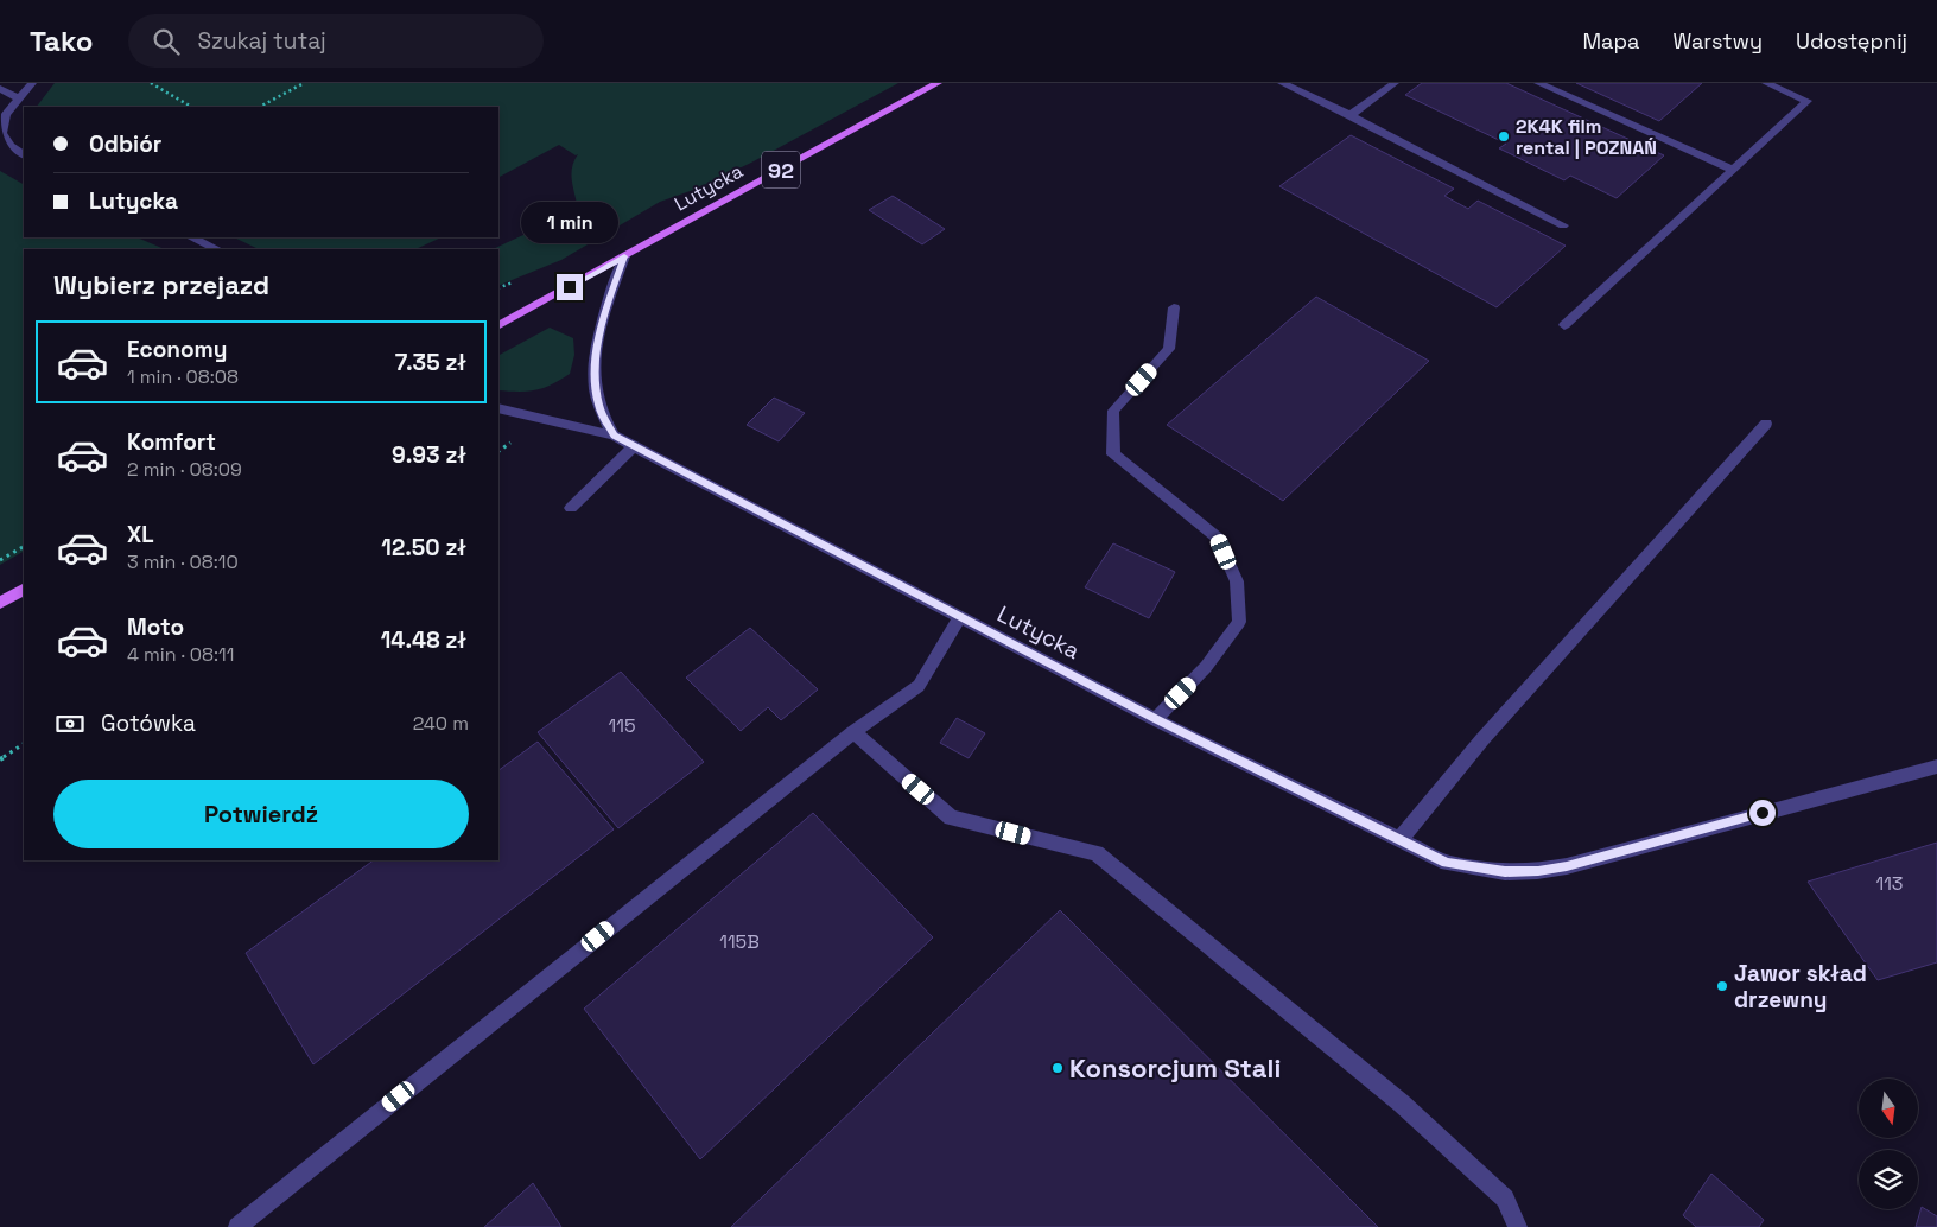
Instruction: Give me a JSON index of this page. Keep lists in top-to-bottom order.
{
  "streets": {
    "main road": ["92", "Lutycka"]
  },
  "places": ["2K4K film rental | POZNAŃ", "Jawor skład drzewny", "Konsorcjum Stali"],
  "house_numbers": ["115", "113", "115B"],
  "north": "bottom",
  "page": {
    "header": "Tako",
    "search": "Szukaj tutaj",
    "nav": ["Mapa", "Warstwy", "Udostępnij"],
    "banner": ["Odbiór", "Lutycka"],
    "bubble": "1 min",
    "heading": "Wybierz przejazd",
    "list": [
      {
        "name": "Economy",
        "note": "1 min · 08:08",
        "value": "7.35 zł"
      },
      {
        "name": "Komfort",
        "note": "2 min · 08:09",
        "value": "9.93 zł"
      },
      {
        "name": "XL",
        "note": "3 min · 08:10",
        "value": "12.50 zł"
      },
      {
        "name": "Moto",
        "note": "4 min · 08:11",
        "value": "14.48 zł"
      }
    ],
    "pay": ["Gotówka", "240 m"],
    "buttons": "Potwierdź"
  }
}
